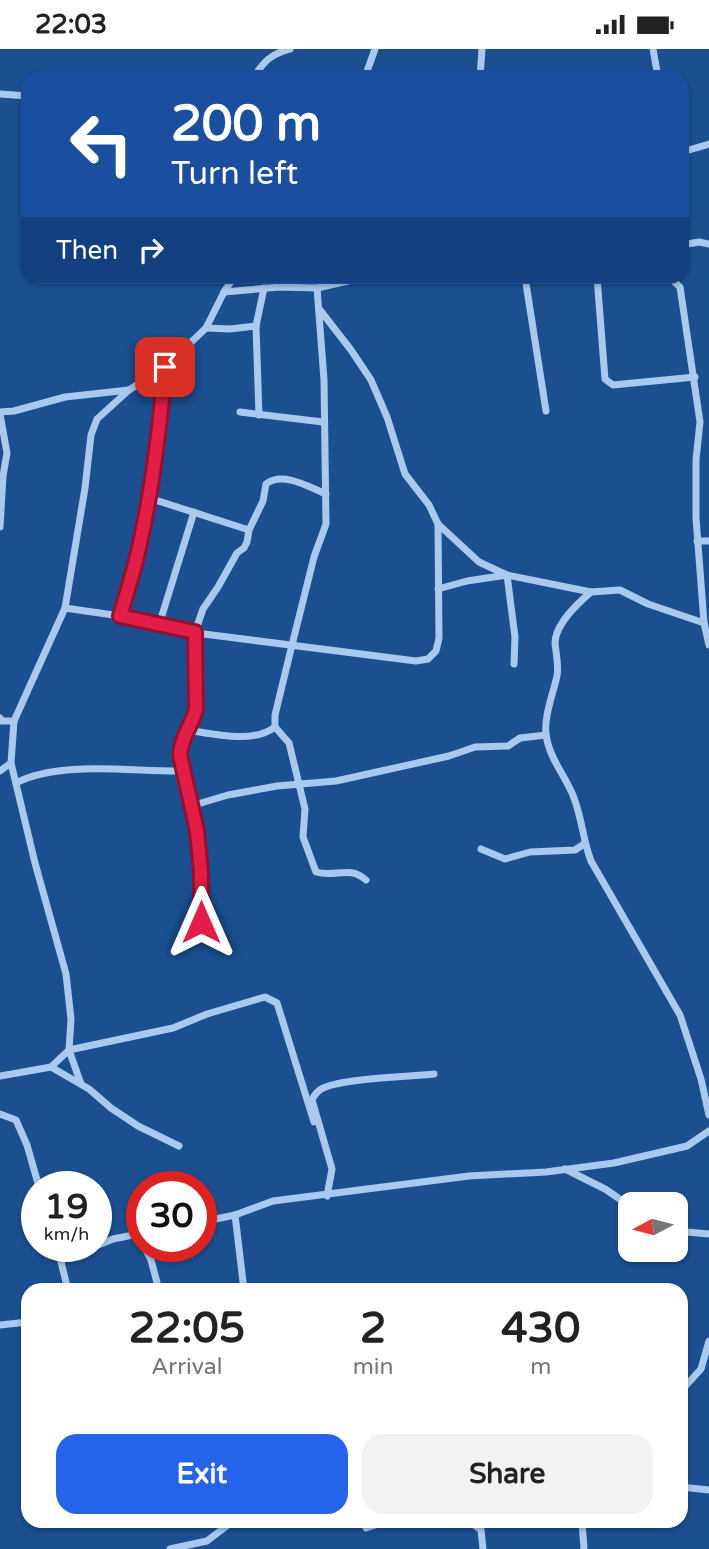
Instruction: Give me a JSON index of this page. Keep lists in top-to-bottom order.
{
  "north": "left",
  "page": {
    "status": "22:03",
    "turn": ["200 m", "Turn left"],
    "then": "Then",
    "speed": "19 km/h",
    "limit": "30",
    "eta": [
      "22:05",
      "Arrival",
      "2",
      "min",
      "430",
      "m"
    ],
    "buttons": ["Exit", "Share"]
  }
}
